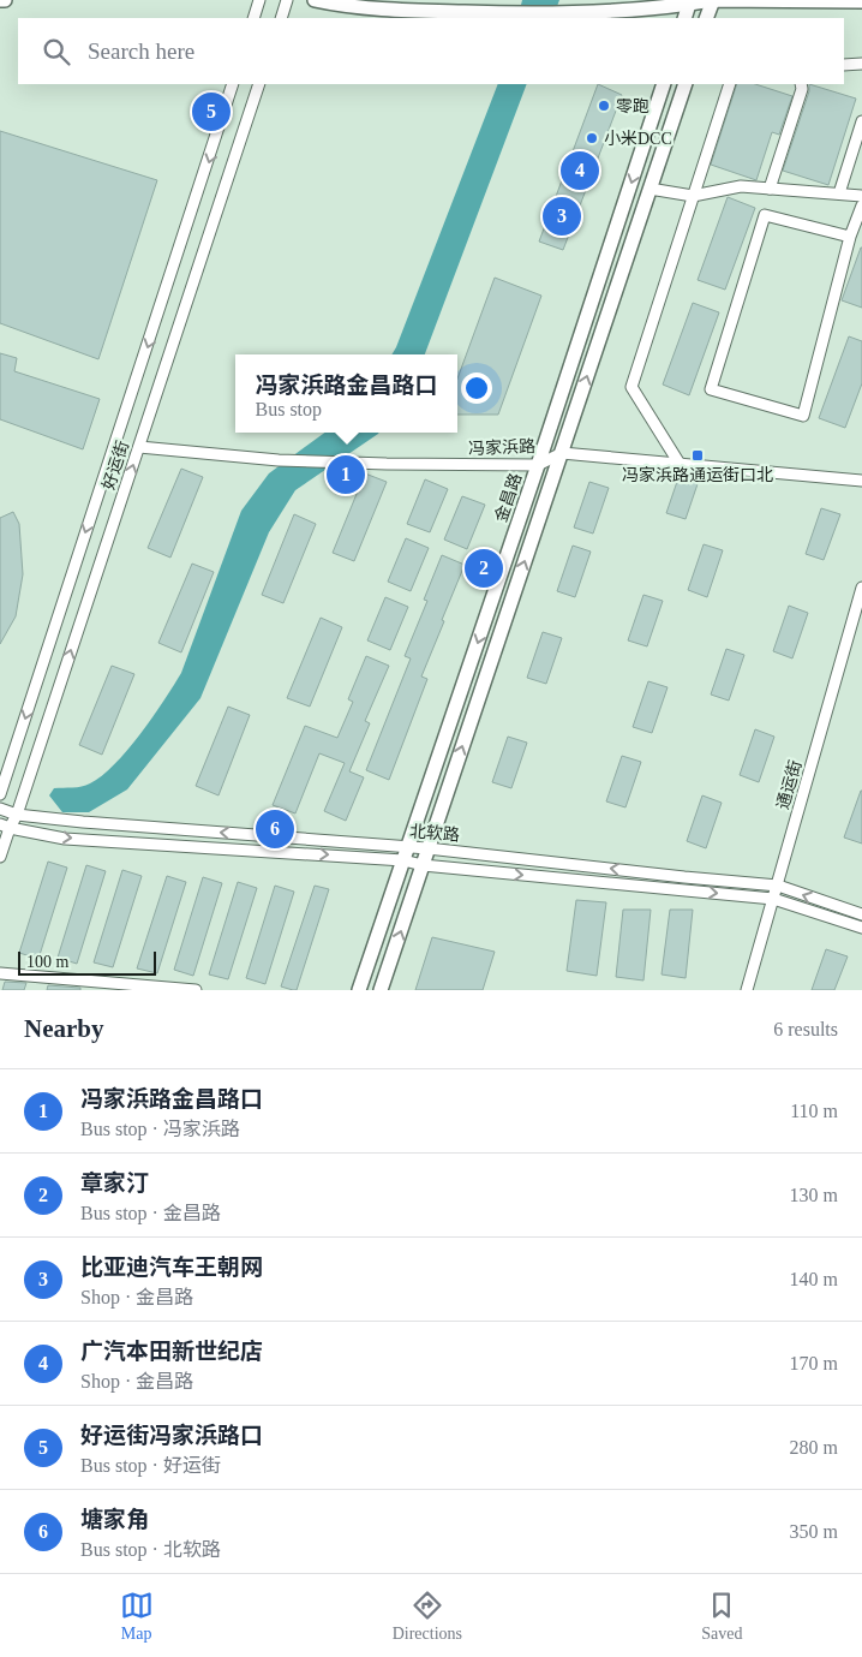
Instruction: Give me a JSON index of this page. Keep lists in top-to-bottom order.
{
  "streets": {
    "main road": ["金昌路"],
    "street": [
      "冯家浜路",
      "好运街",
      "通运街",
      "北软路"
    ]
  },
  "crossings": [
    ["冯家浜路", "好运街"],
    ["冯家浜路", "金昌路"],
    ["好运街", "北软路"],
    ["金昌路", "北软路"],
    ["通运街", "北软路"]
  ],
  "places": {
    "other": ["零跑", "小米DCC"],
    "transit": ["冯家浜路通运街口北"]
  },
  "scale_bar": "100 m",
  "page": {
    "search": "Search here",
    "pins": [
      "5",
      "4",
      "3",
      "1",
      "2",
      "6"
    ],
    "popup": ["冯家浜路金昌路口", "Bus stop"],
    "scale": "100 m",
    "heading": ["Nearby", "6 results"],
    "list": [
      {
        "mark": "1",
        "name": "冯家浜路金昌路口",
        "note": "Bus stop · 冯家浜路",
        "value": "110 m"
      },
      {
        "mark": "2",
        "name": "章家汀",
        "note": "Bus stop · 金昌路",
        "value": "130 m"
      },
      {
        "mark": "3",
        "name": "比亚迪汽车王朝网",
        "note": "Shop · 金昌路",
        "value": "140 m"
      },
      {
        "mark": "4",
        "name": "广汽本田新世纪店",
        "note": "Shop · 金昌路",
        "value": "170 m"
      },
      {
        "mark": "5",
        "name": "好运街冯家浜路口",
        "note": "Bus stop · 好运街",
        "value": "280 m"
      },
      {
        "mark": "6",
        "name": "塘家角",
        "note": "Bus stop · 北软路",
        "value": "350 m"
      }
    ],
    "nav": ["Map", "Directions", "Saved"]
  }
}
